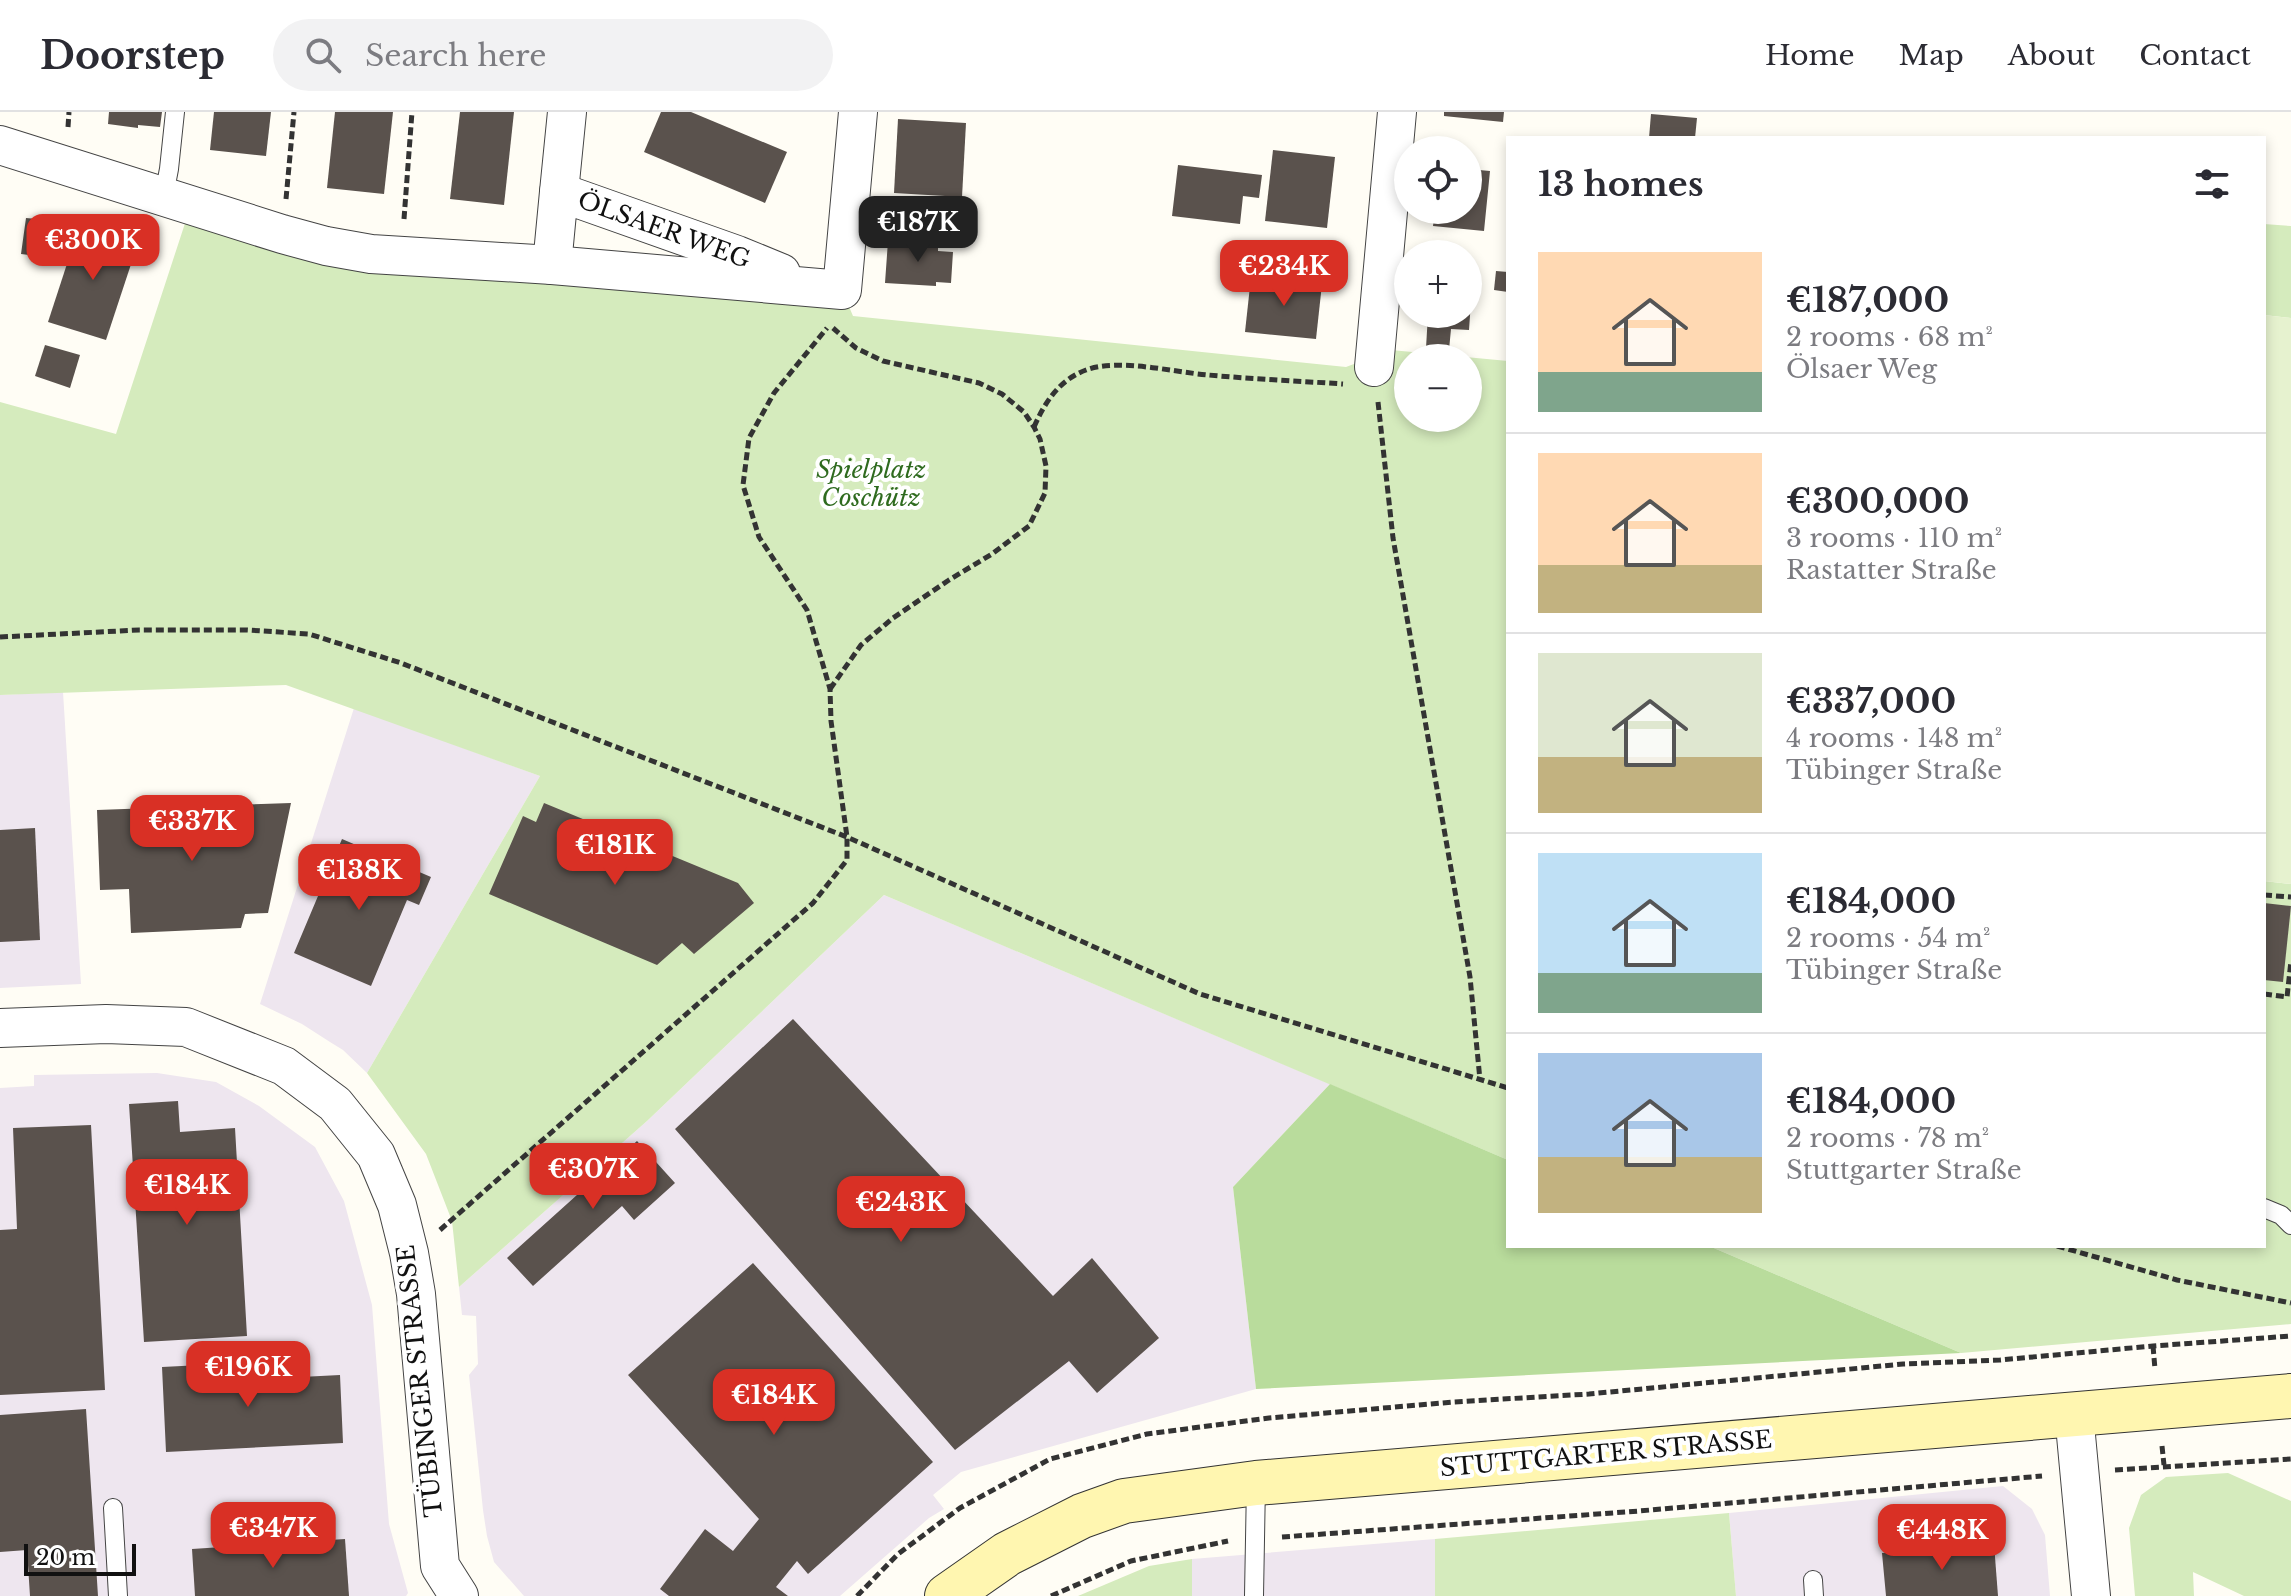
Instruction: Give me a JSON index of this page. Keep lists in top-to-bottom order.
{
  "streets": {
    "main road": ["STUTTGARTER STRASSE"],
    "street": ["ÖLSAER WEG", "TÜBINGER STRASSE"]
  },
  "parks": ["Spielplatz Coschütz"],
  "scale_bar": "20 m",
  "page": {
    "header": "Doorstep",
    "search": "Search here",
    "nav": [
      "Home",
      "Map",
      "About",
      "Contact"
    ],
    "map_buttons": ["+", "−"],
    "heading": "13 homes",
    "price": [
      "€187K",
      "€300K",
      "€234K",
      "€337K",
      "€181K",
      "€138K",
      "€307K",
      "€184K",
      "€243K",
      "€196K",
      "€184K",
      "€347K",
      "€448K"
    ],
    "list": [
      {
        "name": "€187,000",
        "note": "2 rooms · 68 m² · Ölsaer Weg"
      },
      {
        "name": "€300,000",
        "note": "3 rooms · 110 m² · Rastatter Straße"
      },
      {
        "name": "€337,000",
        "note": "4 rooms · 148 m² · Tübinger Straße"
      },
      {
        "name": "€184,000",
        "note": "2 rooms · 54 m² · Tübinger Straße"
      },
      {
        "name": "€184,000",
        "note": "2 rooms · 78 m² · Stuttgarter Straße"
      }
    ],
    "scale": "20 m"
  }
}
